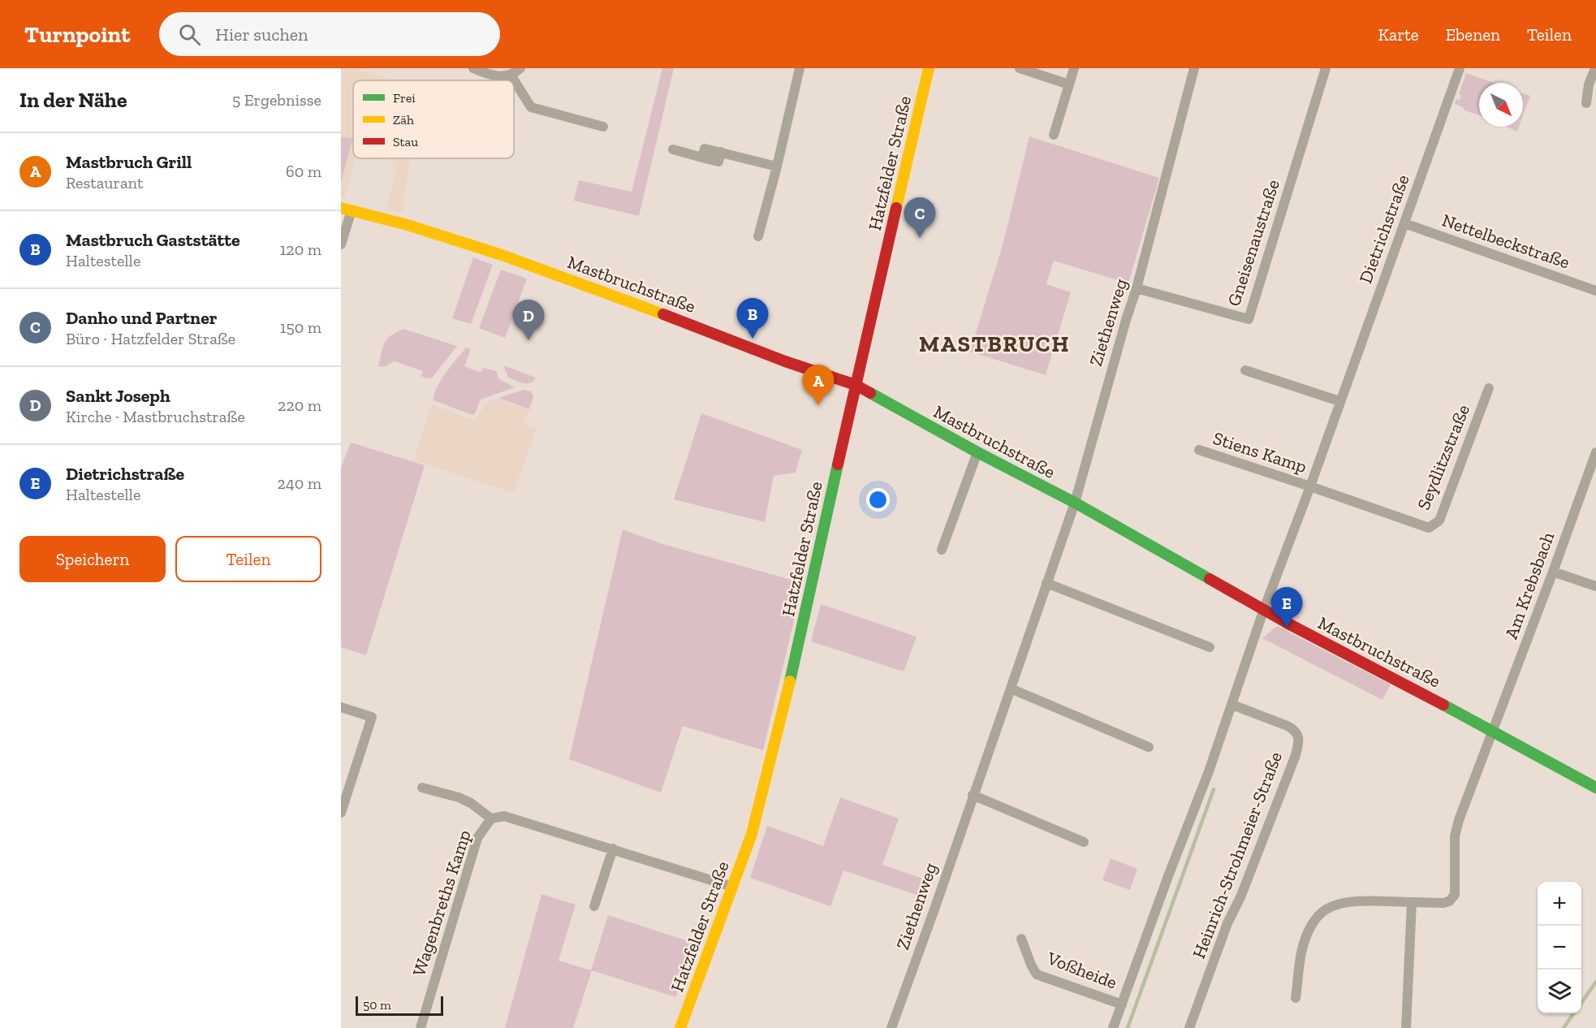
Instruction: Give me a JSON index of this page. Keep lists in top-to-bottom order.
{
  "streets": {
    "street": [
      "Hatzfelder Straße",
      "Dietrichstraße",
      "Nettelbeckstraße",
      "Gneisenaustraße",
      "Mastbruchstraße",
      "Ziethenweg",
      "Stiens Kamp",
      "Seydlitzstraße",
      "Am Krebsbach",
      "Heinrich-Strohmeier-Straße",
      "Wagenbreths Kamp",
      "Voßheide"
    ]
  },
  "crossings": [
    ["Hatzfelder Straße", "Mastbruchstraße"],
    ["Hatzfelder Straße", "Wagenbreths Kamp"],
    ["Dietrichstraße", "Nettelbeckstraße"],
    ["Dietrichstraße", "Mastbruchstraße"],
    ["Dietrichstraße", "Stiens Kamp"],
    ["Dietrichstraße", "Seydlitzstraße"],
    ["Dietrichstraße", "Heinrich-Strohmeier-Straße"],
    ["Dietrichstraße", "Voßheide"],
    ["Gneisenaustraße", "Ziethenweg"],
    ["Mastbruchstraße", "Ziethenweg"],
    ["Mastbruchstraße", "Am Krebsbach"],
    ["Stiens Kamp", "Seydlitzstraße"]
  ],
  "districts": ["MASTBRUCH"],
  "legend": ["Frei", "Zäh", "Stau"],
  "scale_bar": "50 m",
  "north": "bottom right",
  "page": {
    "header": "Turnpoint",
    "search": "Hier suchen",
    "nav": ["Karte", "Ebenen", "Teilen"],
    "heading": ["In der Nähe", "5 Ergebnisse"],
    "list": [
      {
        "mark": "A",
        "name": "Mastbruch Grill",
        "note": "Restaurant",
        "value": "60 m"
      },
      {
        "mark": "B",
        "name": "Mastbruch Gaststätte",
        "note": "Haltestelle",
        "value": "120 m"
      },
      {
        "mark": "C",
        "name": "Danho und Partner",
        "note": "Büro · Hatzfelder Straße",
        "value": "150 m"
      },
      {
        "mark": "D",
        "name": "Sankt Joseph",
        "note": "Kirche · Mastbruchstraße",
        "value": "220 m"
      },
      {
        "mark": "E",
        "name": "Dietrichstraße",
        "note": "Haltestelle",
        "value": "240 m"
      }
    ],
    "pins": [
      "C",
      "B",
      "D",
      "A",
      "E"
    ],
    "buttons": ["Speichern", "Teilen"],
    "map_buttons": ["+", "−"],
    "scale": "50 m"
  }
}
